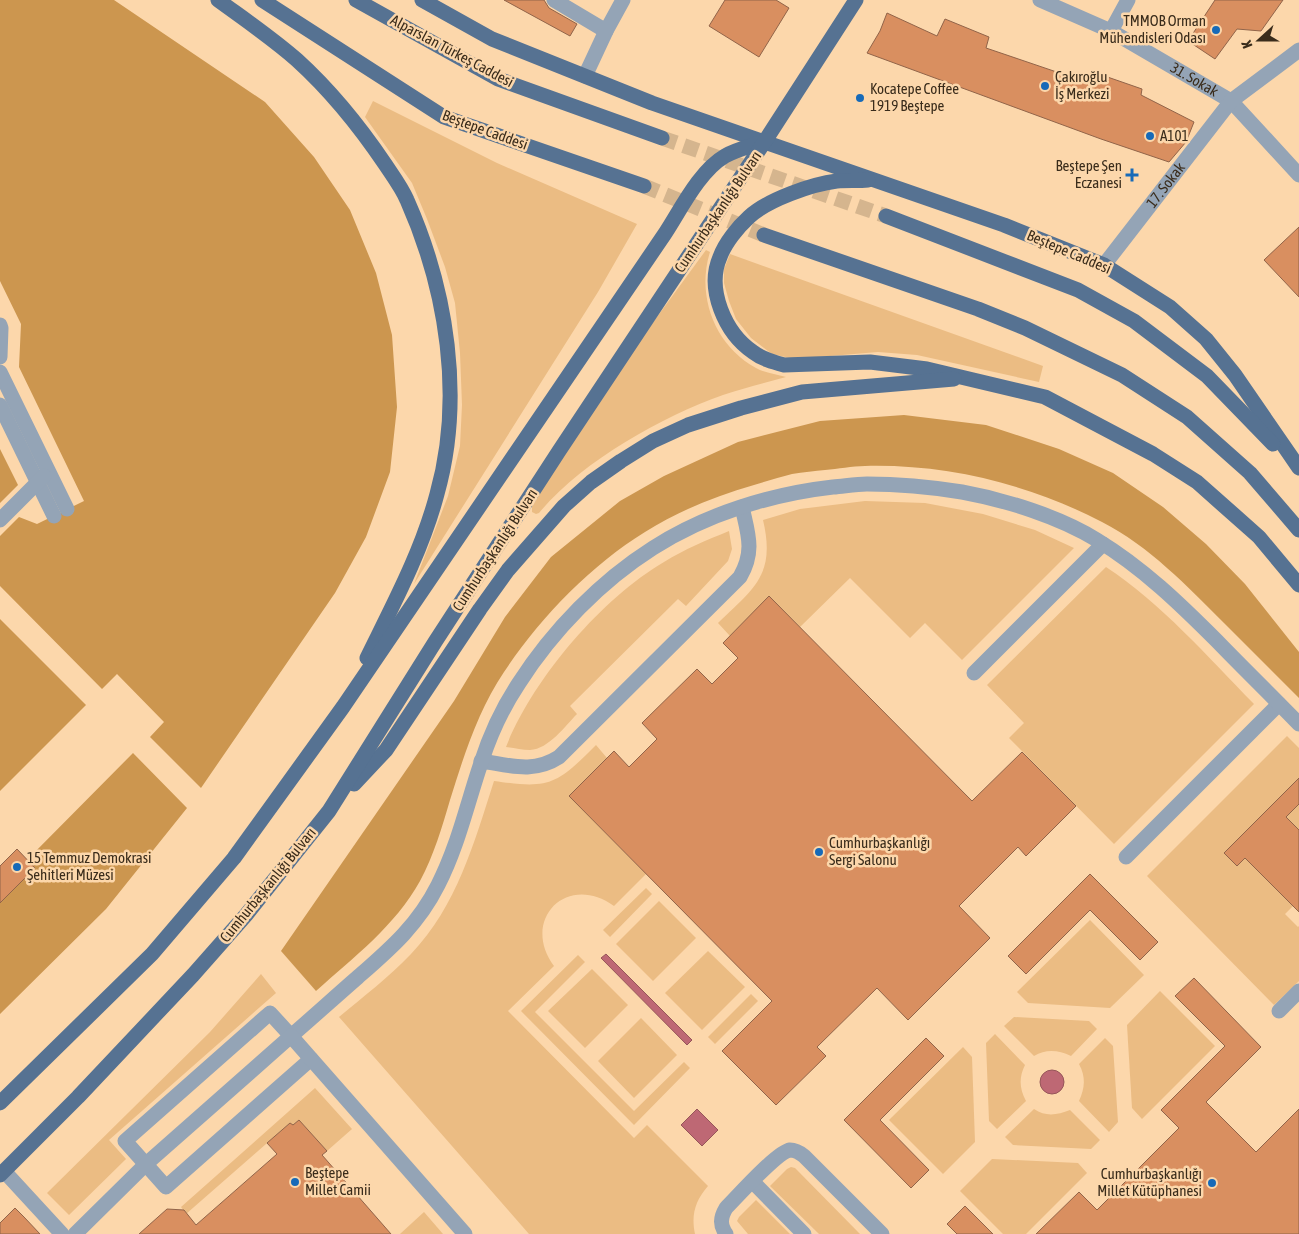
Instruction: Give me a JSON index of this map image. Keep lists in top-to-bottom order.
{
  "streets": {
    "main road": ["Alparslan Türkeş Caddesi", "Beştepe Caddesi", "Cumhurbaşkanlığı Bulvarı"],
    "street": ["31. Sokak", "17. Sokak"]
  },
  "crossings": [
    ["31. Sokak", "17. Sokak"],
    ["Beştepe Caddesi", "17. Sokak"],
    ["Beştepe Caddesi", "Cumhurbaşkanlığı Bulvarı"]
  ],
  "places": {
    "other": [
      "TMMOB Orman Mühendisleri Odası",
      "Çakıroğlu İş Merkezi",
      "Kocatepe Coffee 1919 Beştepe",
      "A101",
      "Cumhurbaşkanlığı Sergi Salonu",
      "15 Temmuz Demokrasi Şehitleri Müzesi",
      "Beştepe Millet Camii",
      "Cumhurbaşkanlığı Millet Kütüphanesi"
    ],
    "health": ["Beştepe Şen Eczanesi"]
  },
  "north": "left"
}
